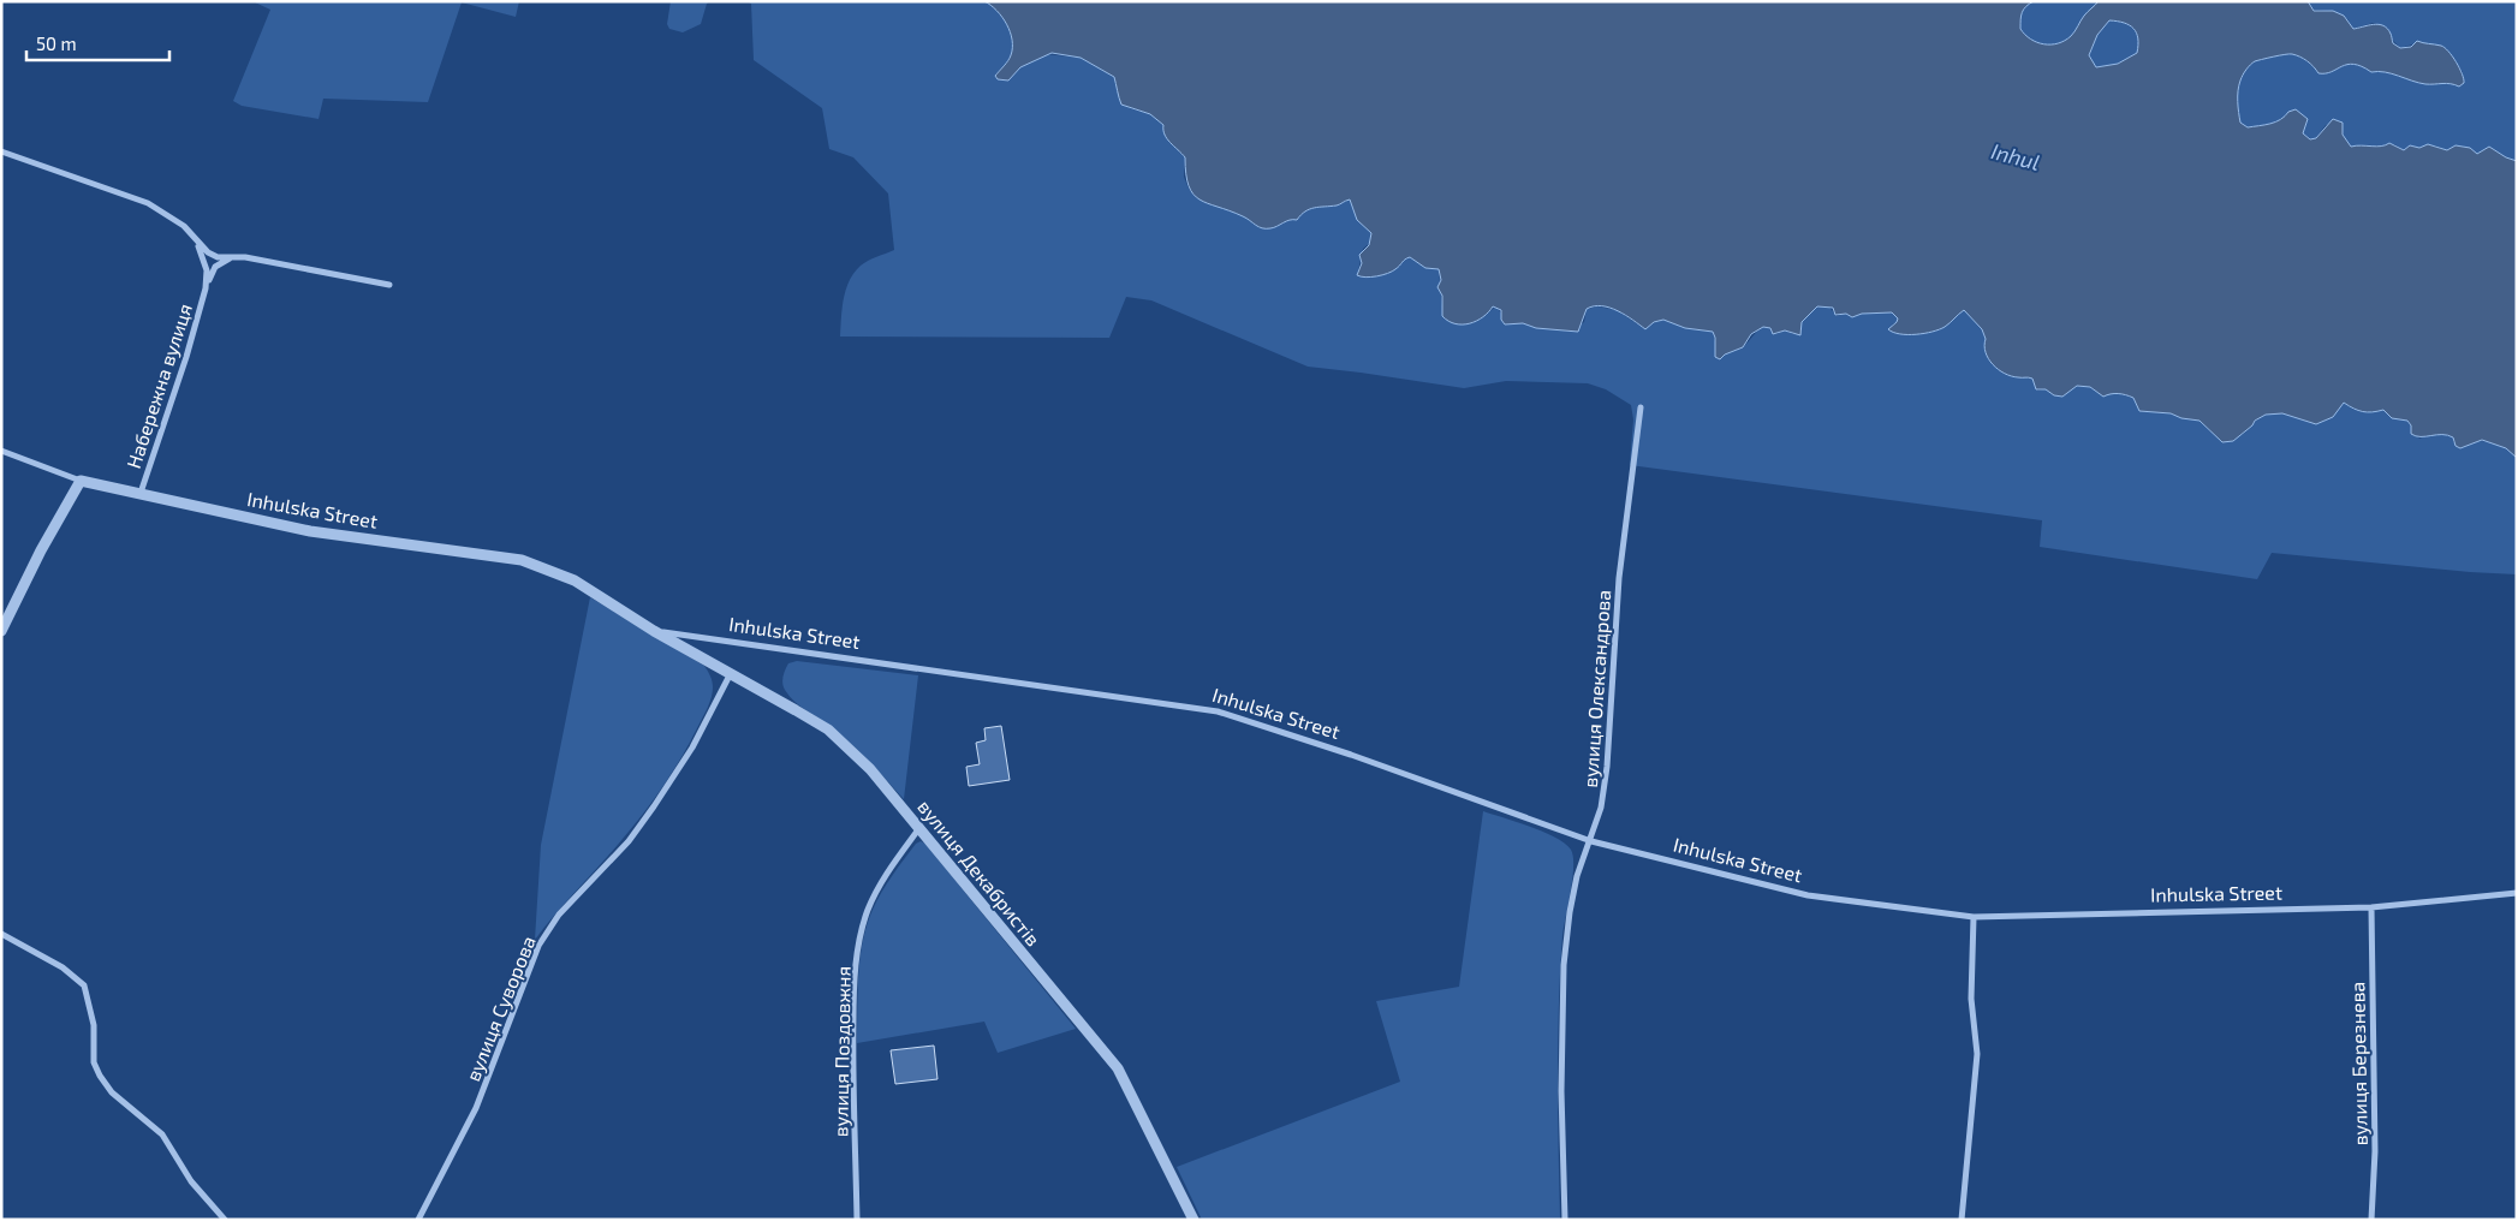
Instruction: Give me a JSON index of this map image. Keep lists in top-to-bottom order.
{
  "streets": {
    "street": [
      "Набережна вулиця",
      "Inhulska Street",
      "вулиця Олександрова",
      "вулиця Декабристів",
      "вулиця Суворова",
      "вулиця Поздовжня",
      "вулиця Березнева"
    ]
  },
  "crossings": [
    ["Набережна вулиця", "Inhulska Street"],
    ["Inhulska Street", "вулиця Олександрова"],
    ["Inhulska Street", "вулиця Декабристів"],
    ["Inhulska Street", "вулиця Березнева"],
    ["вулиця Декабристів", "вулиця Суворова"],
    ["вулиця Декабристів", "вулиця Поздовжня"]
  ],
  "water": ["Inhul"],
  "scale_bar": "50 m"
}
